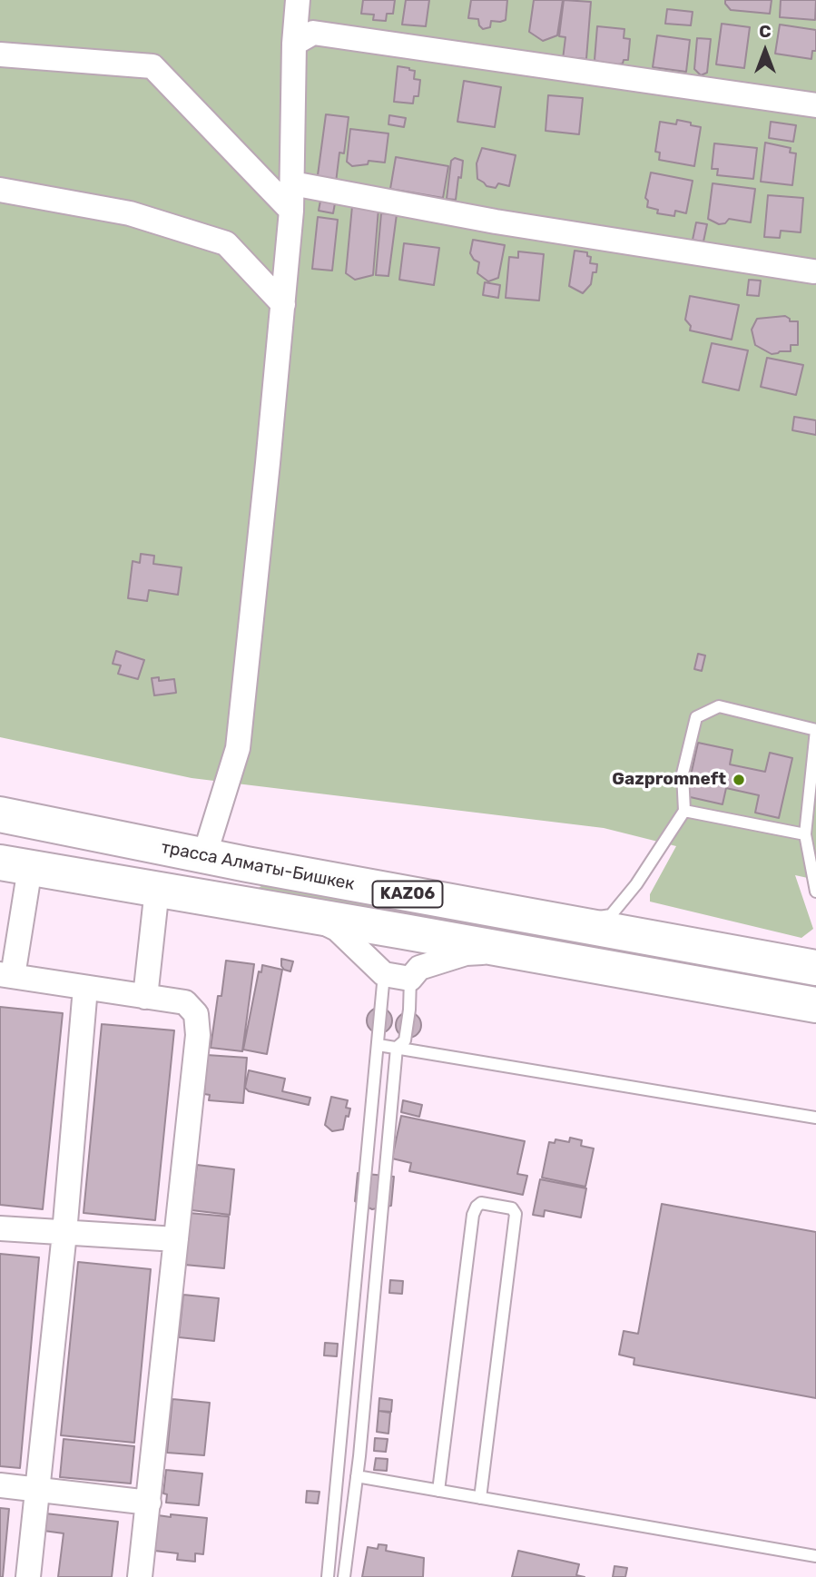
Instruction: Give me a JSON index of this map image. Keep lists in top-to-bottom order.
{
  "streets": {
    "highway": ["трасса Алматы-Бишкек", "KАZ06"]
  },
  "places": ["Gazpromneft"],
  "north": "top"
}
